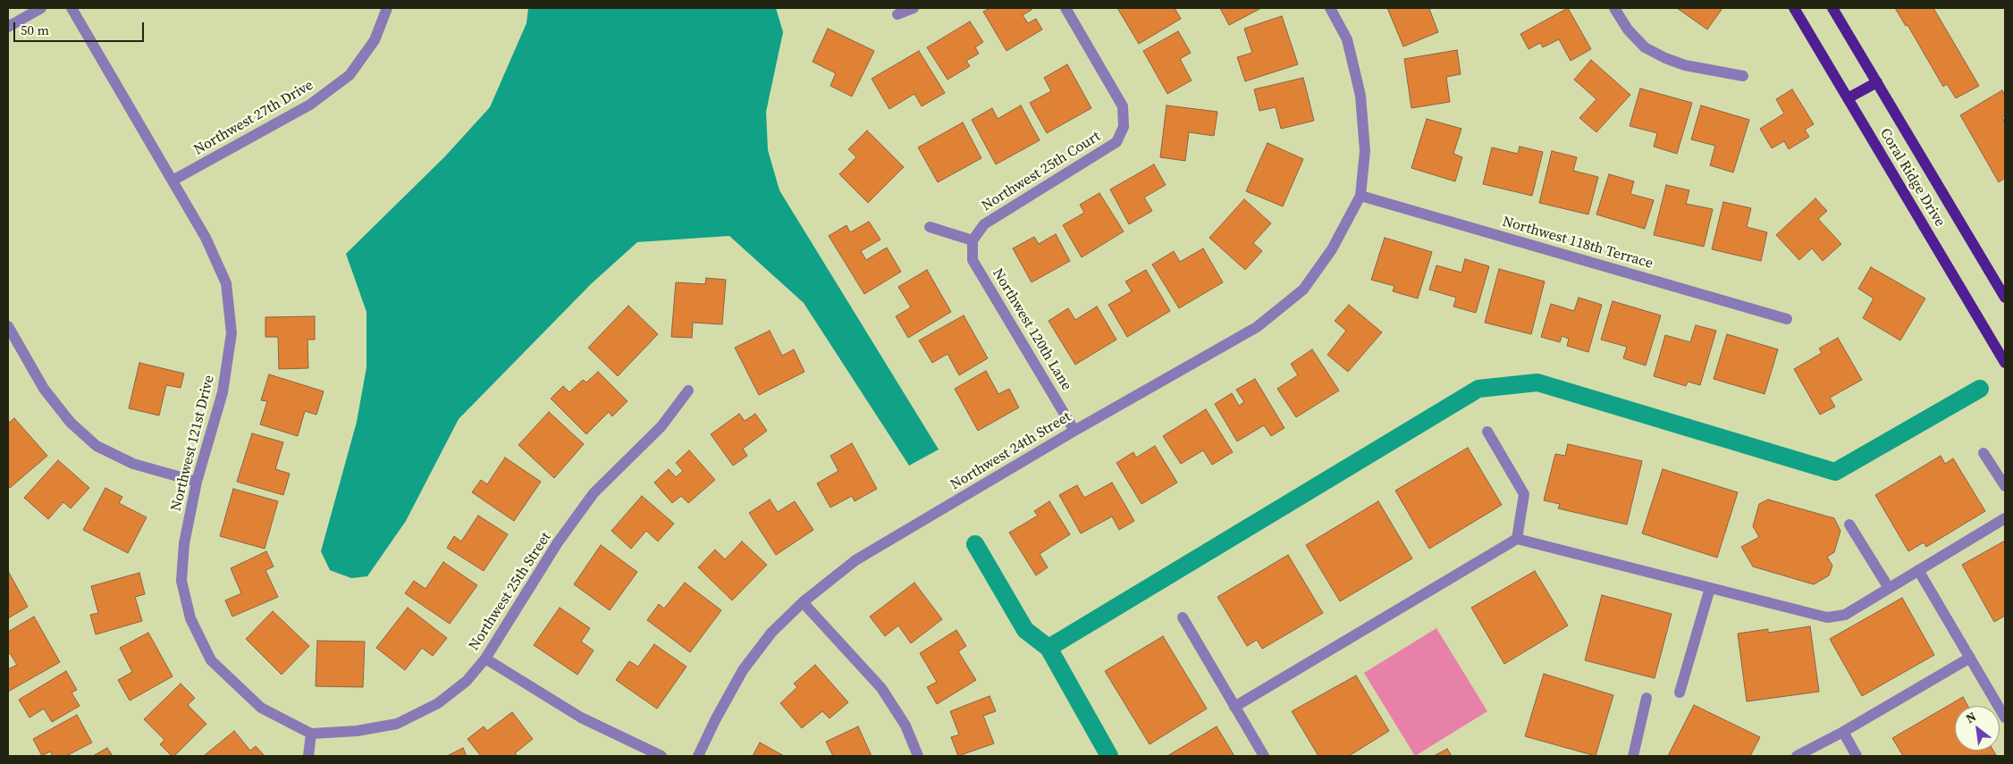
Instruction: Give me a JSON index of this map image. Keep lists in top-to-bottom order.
{
  "streets": {
    "main road": ["Coral Ridge Drive"],
    "street": [
      "Northwest 27th Drive",
      "Northwest 25th Court",
      "Northwest 118th Terrace",
      "Northwest 120th Lane",
      "Northwest 121st Drive",
      "Northwest 24th Street",
      "Northwest 25th Street"
    ]
  },
  "crossings": [
    ["Northwest 27th Drive", "Northwest 121st Drive"],
    ["Northwest 25th Court", "Northwest 120th Lane"],
    ["Northwest 118th Terrace", "Northwest 24th Street"],
    ["Northwest 120th Lane", "Northwest 24th Street"],
    ["Northwest 121st Drive", "Northwest 25th Street"]
  ],
  "scale_bar": "50 m",
  "north": "top left"
}
